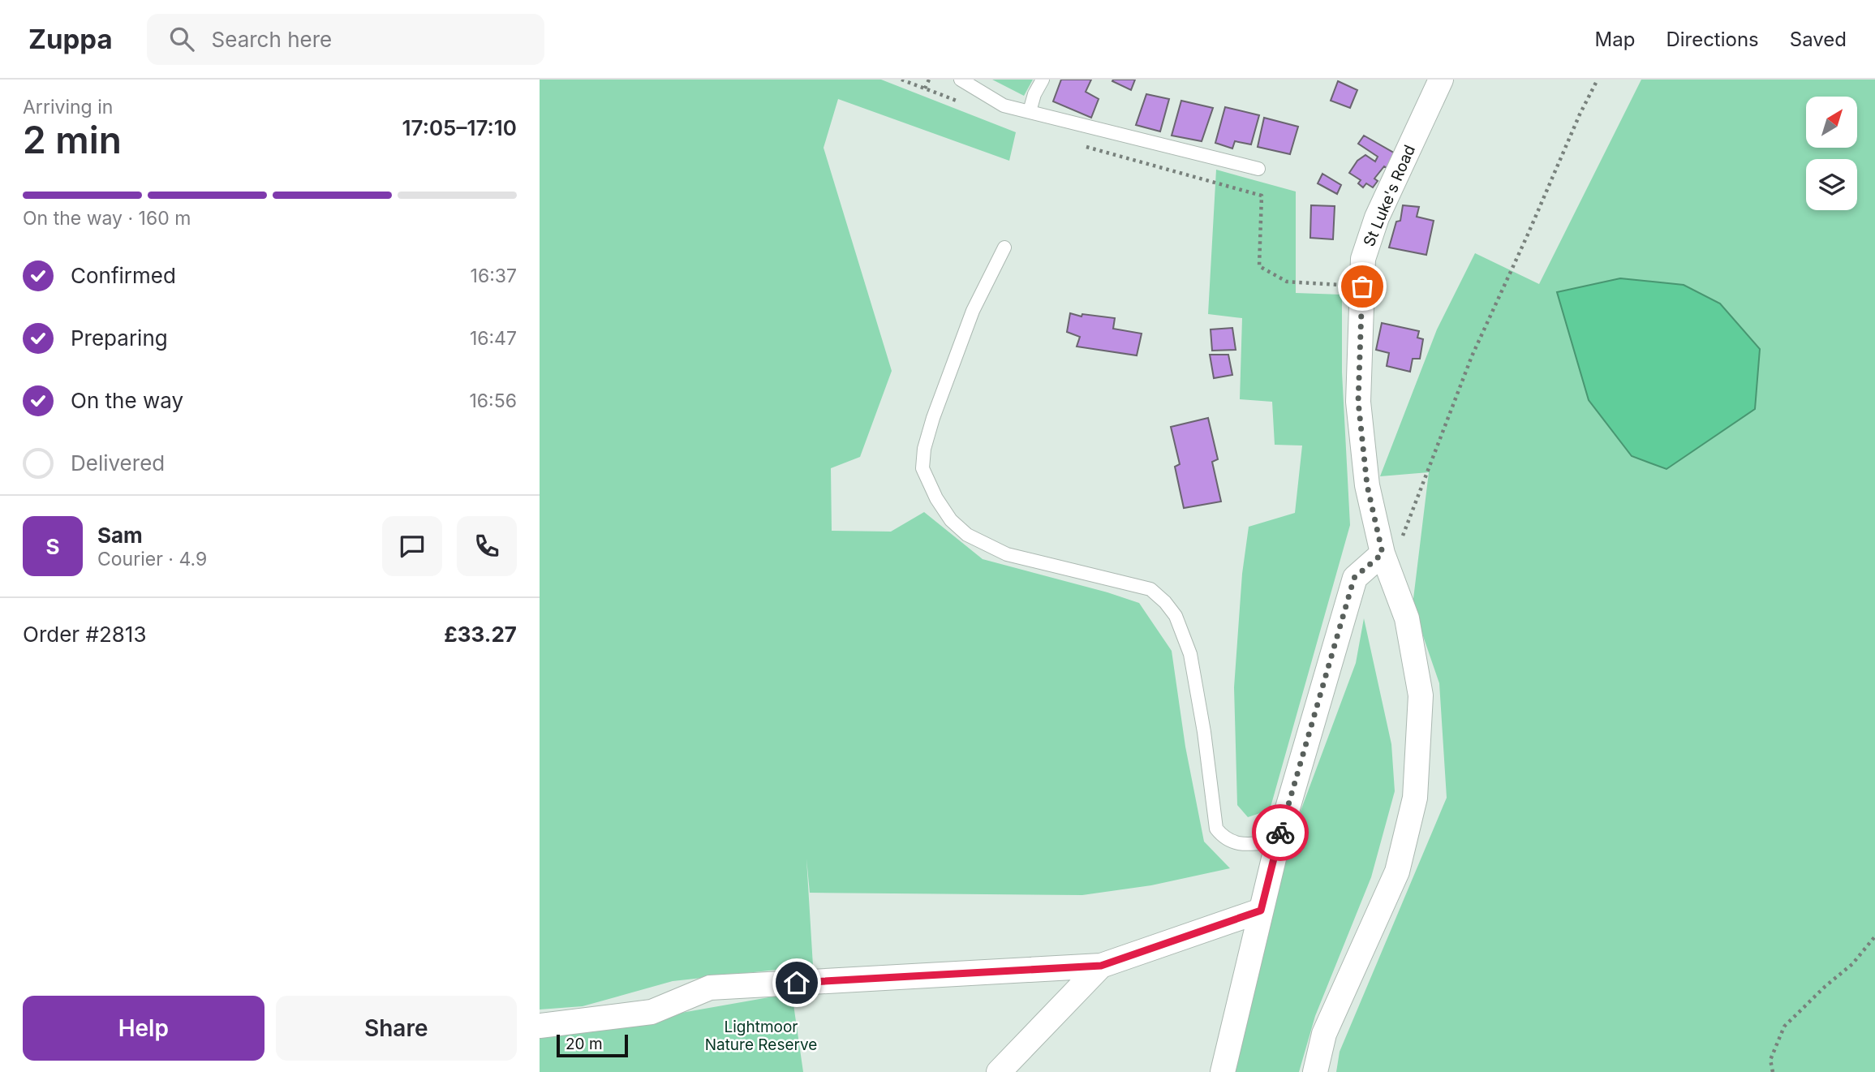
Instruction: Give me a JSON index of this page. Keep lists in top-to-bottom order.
{
  "streets": {
    "street": ["St Luke's Road"]
  },
  "parks": ["Lightmoor Nature Reserve"],
  "scale_bar": "20 m",
  "north": "top right",
  "page": {
    "header": "Zuppa",
    "search": "Search here",
    "nav": ["Map", "Directions", "Saved"],
    "heading": ["2 min", "Arriving in", "17:05–17:10"],
    "panel": [
      "Sam",
      "Courier · 4.9",
      "Order #2813",
      "£33.27"
    ],
    "bar": "On the way · 160 m",
    "list": [
      ["Confirmed", "16:37"],
      ["Preparing", "16:47"],
      ["On the way", "16:56"],
      "Delivered"
    ],
    "round": "S",
    "buttons": ["Help", "Share"],
    "scale": "20 m"
  }
}
